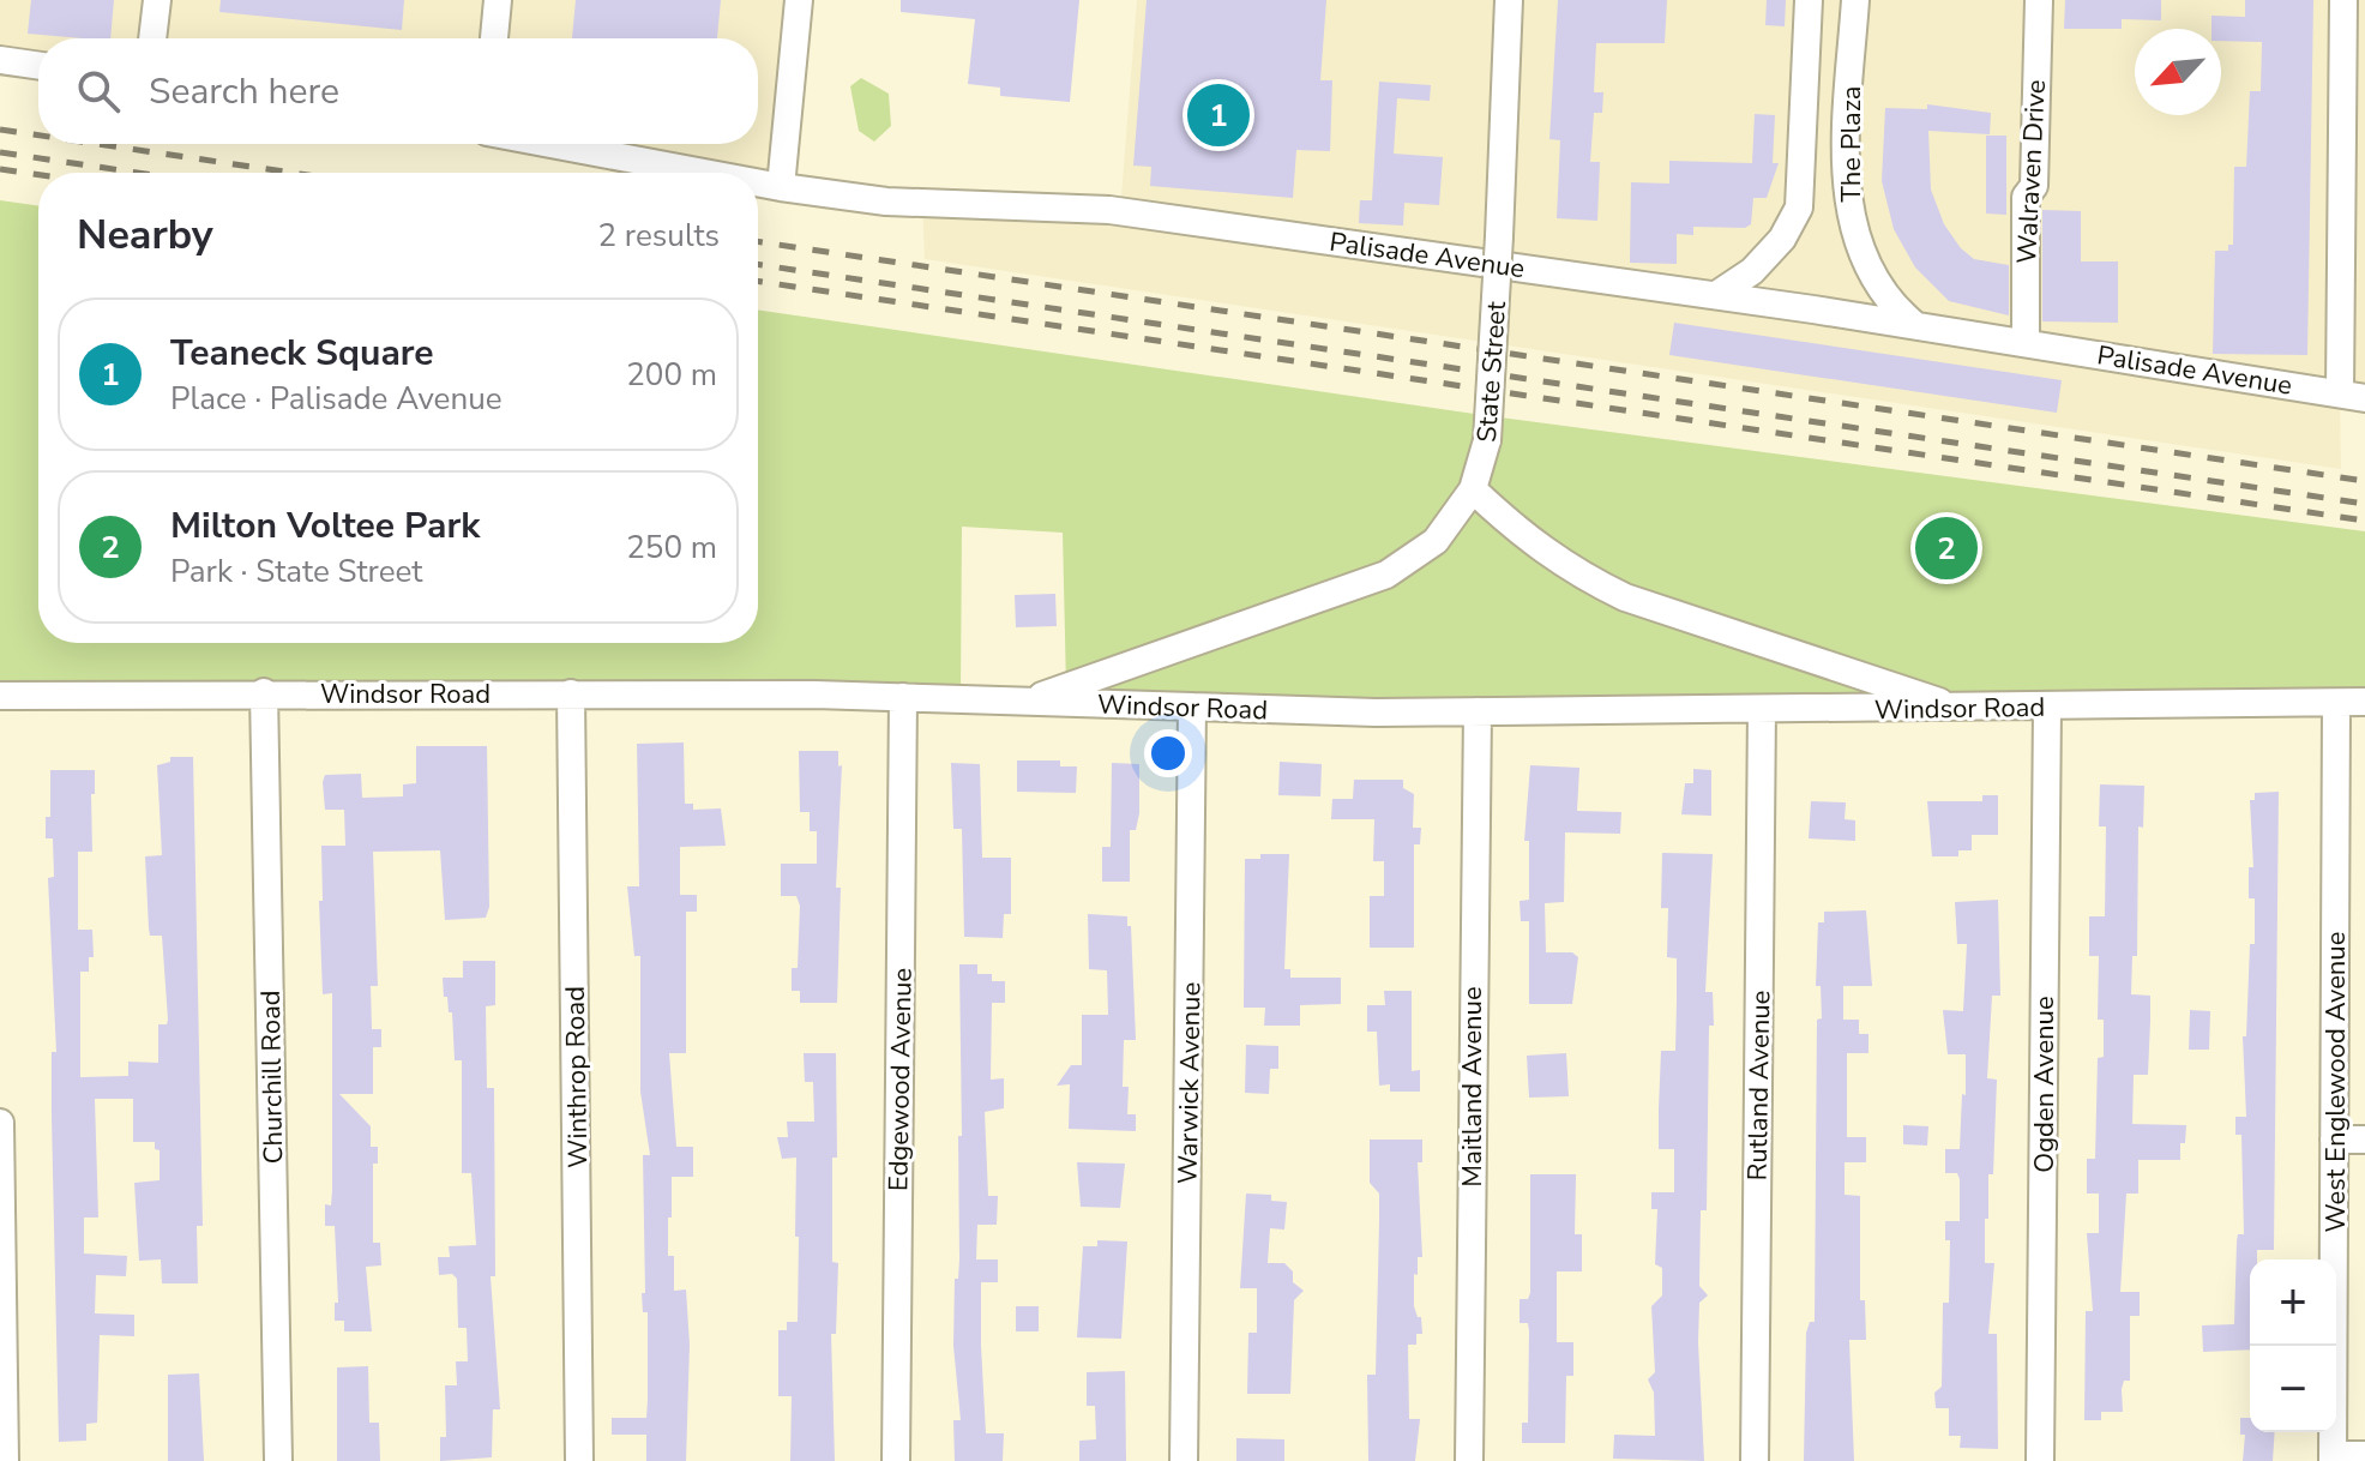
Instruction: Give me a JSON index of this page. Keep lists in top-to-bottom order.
{
  "streets": {
    "street": [
      "The Plaza",
      "Walraven Drive",
      "Palisade Avenue",
      "State Street",
      "Windsor Road",
      "Churchill Road",
      "Winthrop Road",
      "Edgewood Avenue",
      "West Englewood Avenue",
      "Warwick Avenue",
      "Ogden Avenue",
      "Rutland Avenue",
      "Maitland Avenue"
    ]
  },
  "crossings": [
    ["The Plaza", "Palisade Avenue"],
    ["Walraven Drive", "Palisade Avenue"],
    ["State Street", "Windsor Road"],
    ["Windsor Road", "Churchill Road"],
    ["Windsor Road", "Winthrop Road"],
    ["Windsor Road", "Edgewood Avenue"],
    ["Windsor Road", "West Englewood Avenue"],
    ["Windsor Road", "Warwick Avenue"],
    ["Windsor Road", "Ogden Avenue"],
    ["Windsor Road", "Rutland Avenue"],
    ["Windsor Road", "Maitland Avenue"]
  ],
  "north": "bottom left",
  "page": {
    "search": "Search here",
    "pins": ["1", "2"],
    "heading": ["Nearby", "2 results"],
    "list": [
      {
        "mark": "1",
        "name": "Teaneck Square",
        "note": "Place · Palisade Avenue",
        "value": "200 m"
      },
      {
        "mark": "2",
        "name": "Milton Voltee Park",
        "note": "Park · State Street",
        "value": "250 m"
      }
    ],
    "map_buttons": ["+", "−"]
  }
}
